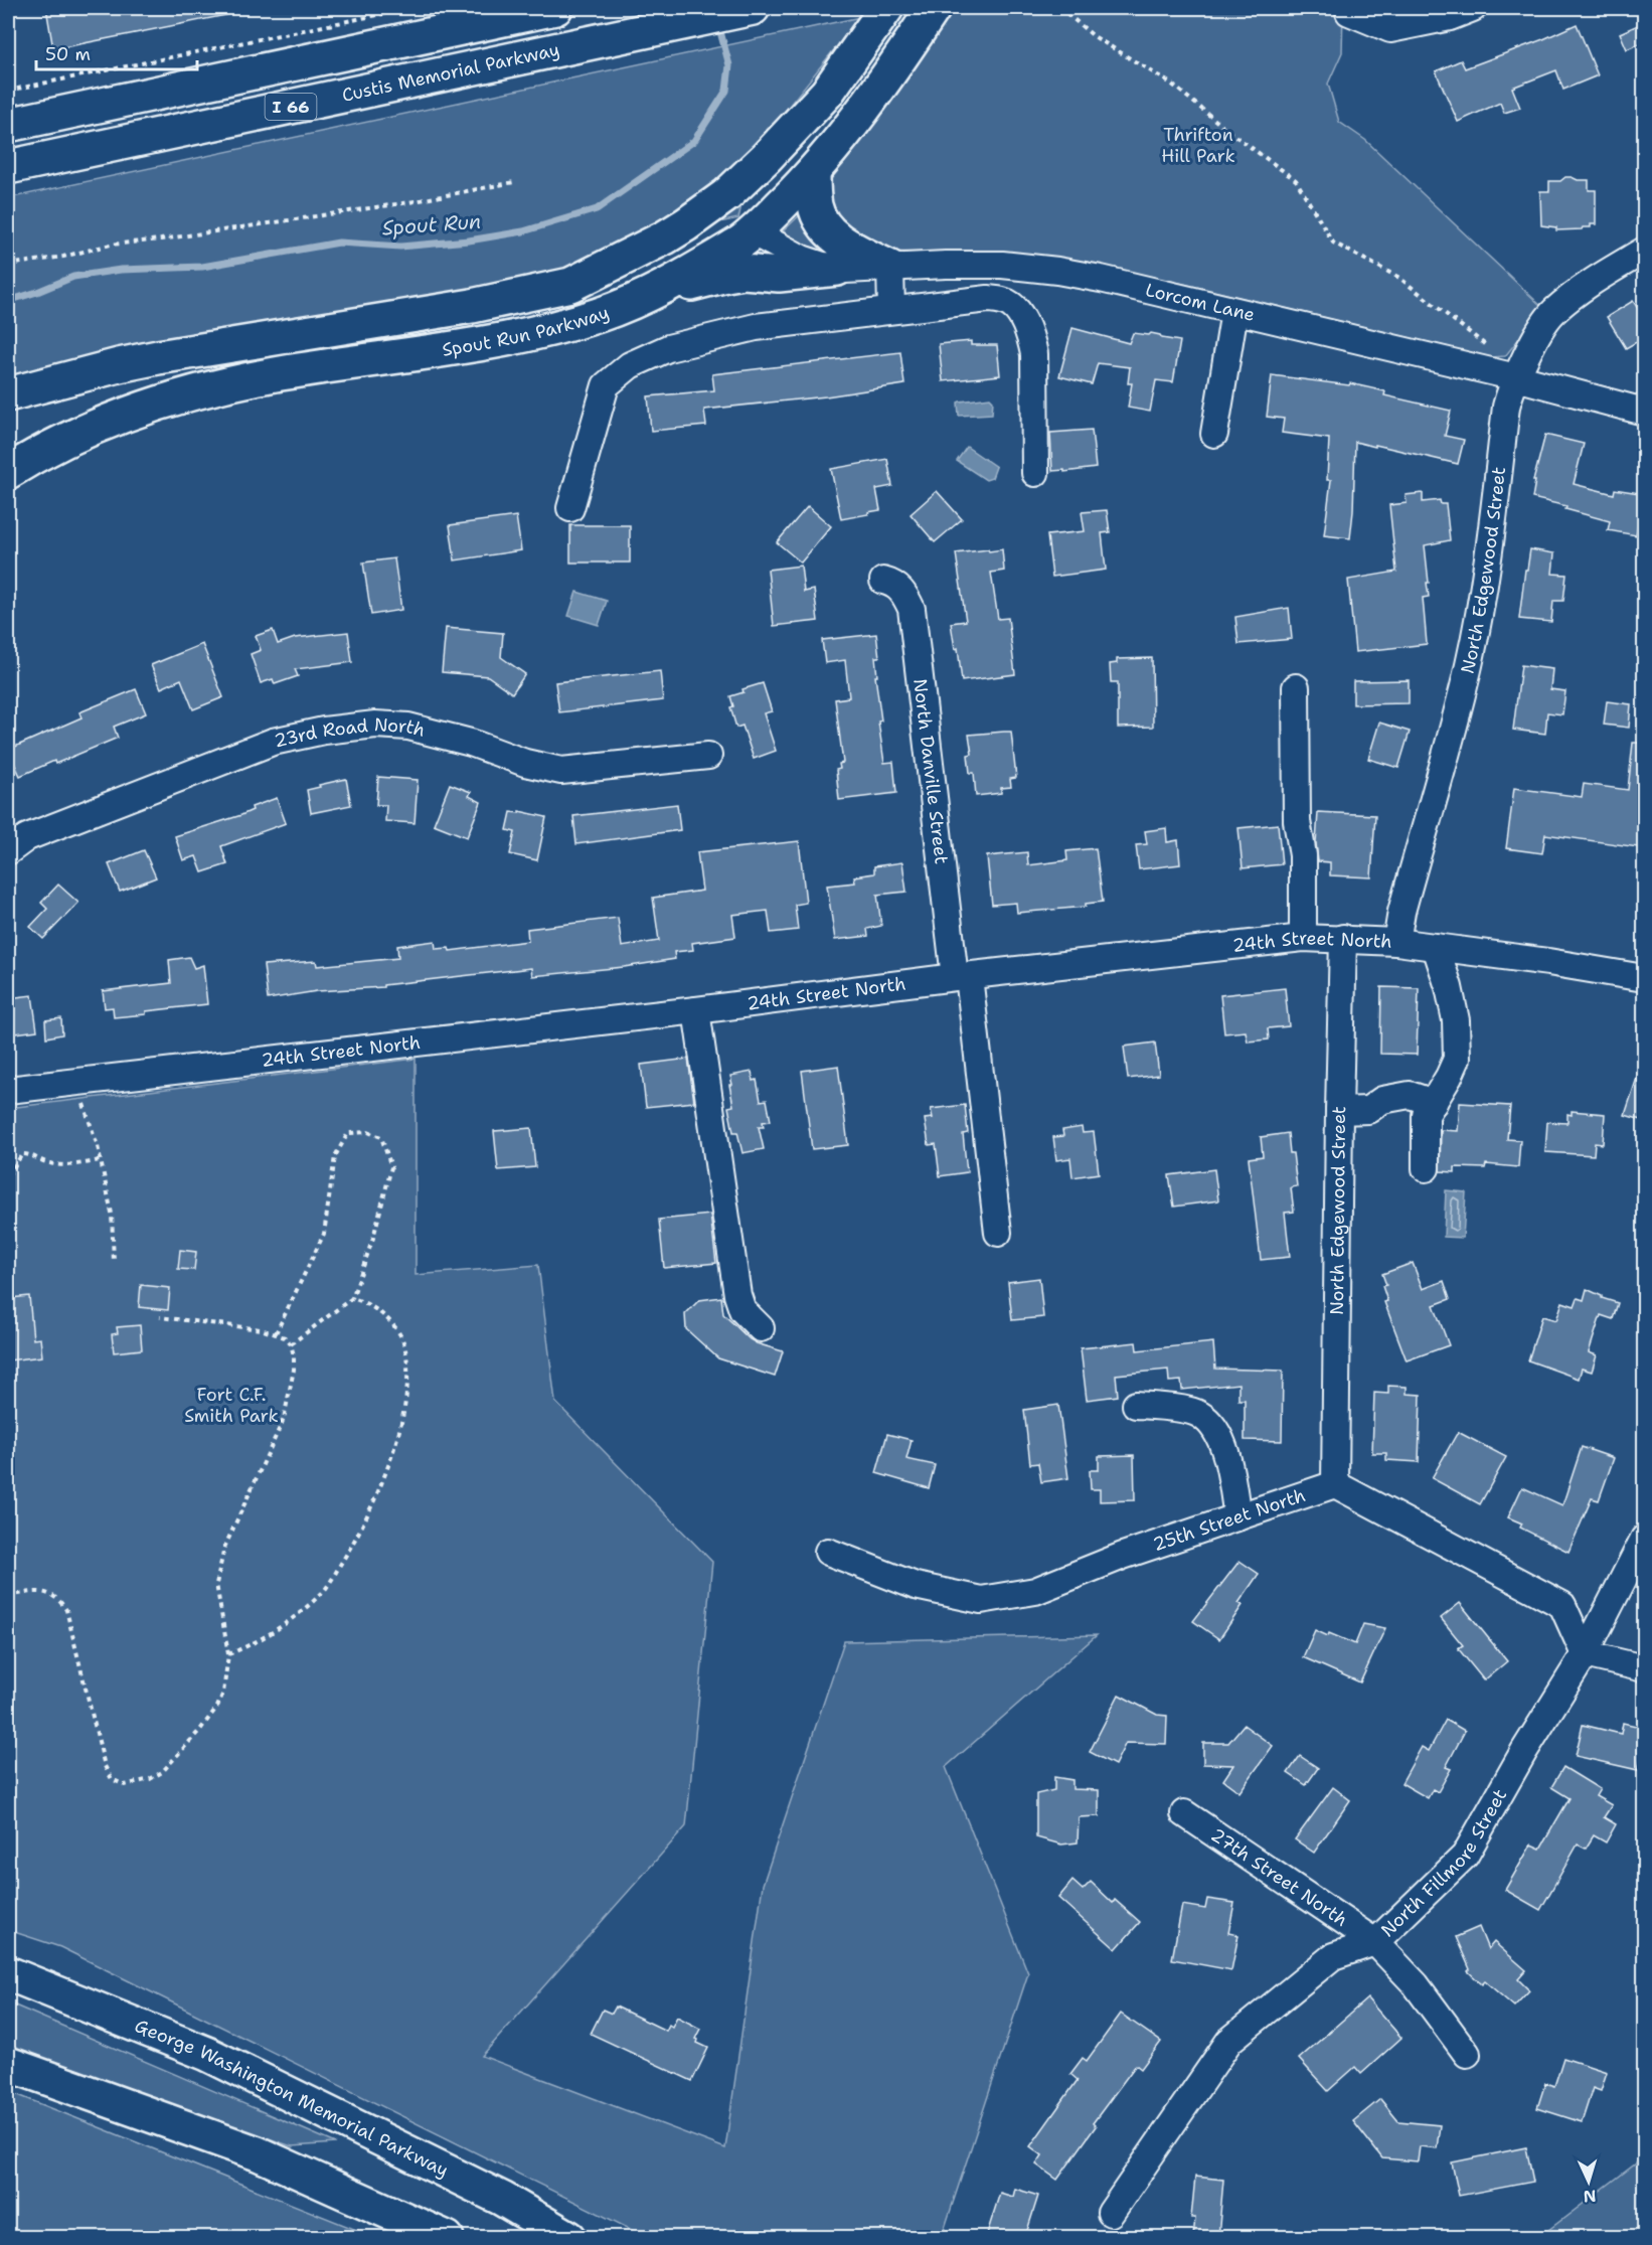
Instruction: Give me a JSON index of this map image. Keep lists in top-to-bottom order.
{
  "streets": {
    "main road": [
      "Custis Memorial Parkway",
      "I 66",
      "Spout Run Parkway",
      "George Washington Memorial Parkway"
    ],
    "street": [
      "Lorcom Lane",
      "North Edgewood Street",
      "23rd Road North",
      "North Danville Street",
      "24th Street North",
      "25th Street North",
      "North Fillmore Street",
      "27th Street North"
    ]
  },
  "crossings": [
    ["Lorcom Lane", "Spout Run Parkway"],
    ["Lorcom Lane", "North Edgewood Street"],
    ["North Edgewood Street", "24th Street North"],
    ["North Edgewood Street", "25th Street North"],
    ["North Danville Street", "24th Street North"],
    ["North Fillmore Street", "27th Street North"]
  ],
  "water": ["Spout Run"],
  "parks": ["Thrifton Hill Park", "Fort C.F. Smith Park"],
  "scale_bar": "50 m",
  "north": "bottom"
}
